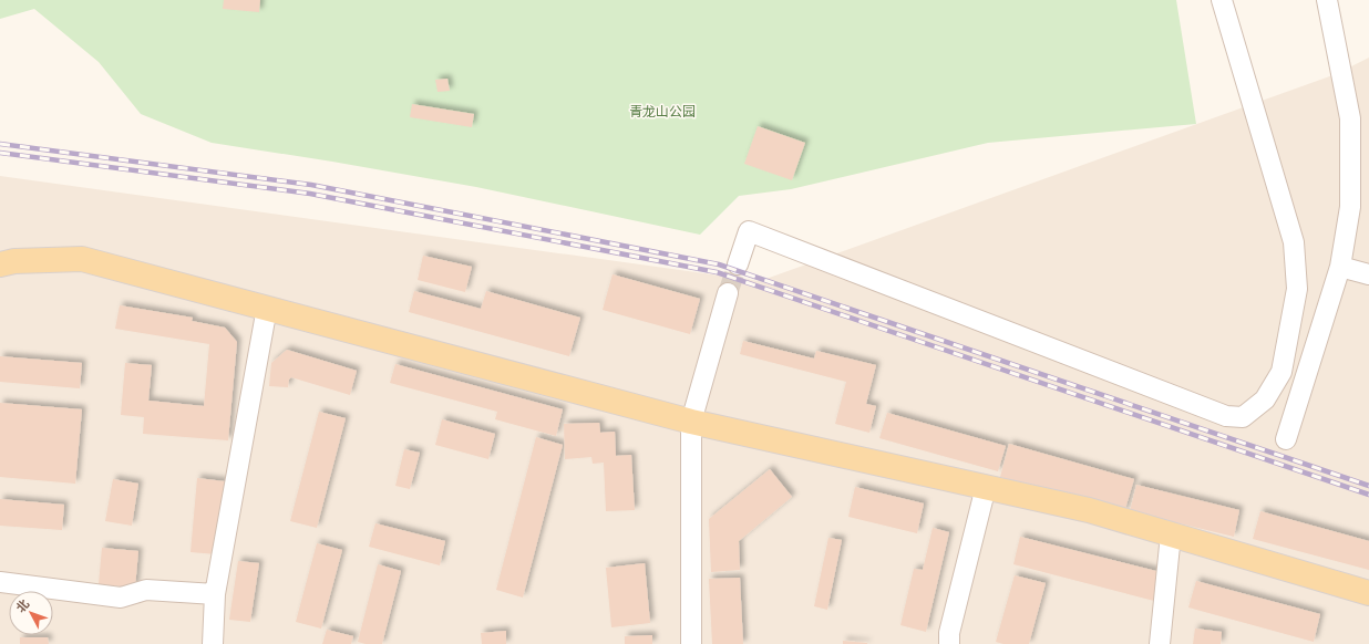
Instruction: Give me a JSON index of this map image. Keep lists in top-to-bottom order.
{
  "parks": ["青龙山公园"],
  "north": "top left"
}
